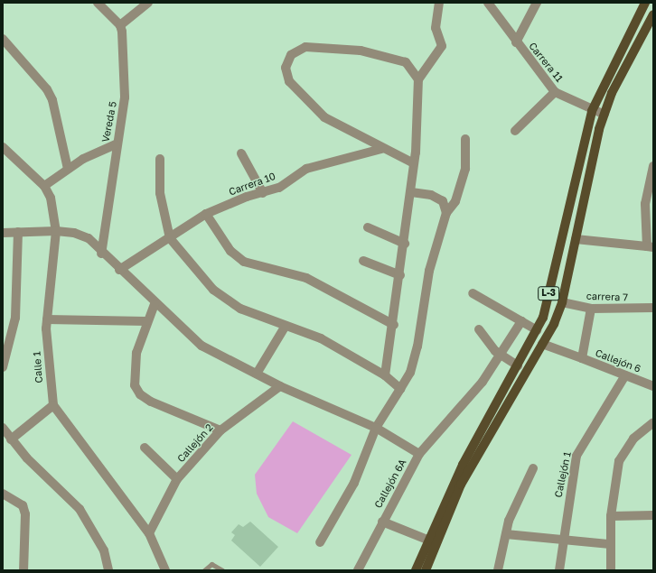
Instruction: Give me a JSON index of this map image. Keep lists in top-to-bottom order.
{
  "streets": {
    "main road": ["L-3"],
    "street": [
      "Carrera 11",
      "Vereda 5",
      "Carrera 10",
      "carrera 7",
      "Callejón 6",
      "Calle 1",
      "Callejón 2",
      "Callejón 1",
      "Callejón 6A"
    ]
  },
  "crossings": [
    ["Carrera 11", "L-3"],
    ["Vereda 5", "Callejón 6A"],
    ["Carrera 10", "Callejón 6A"],
    ["L-3", "carrera 7"],
    ["carrera 7", "Callejón 6"],
    ["Callejón 6", "Callejón 1"],
    ["Calle 1", "Callejón 6A"],
    ["Callejón 2", "Callejón 6A"]
  ]
}
